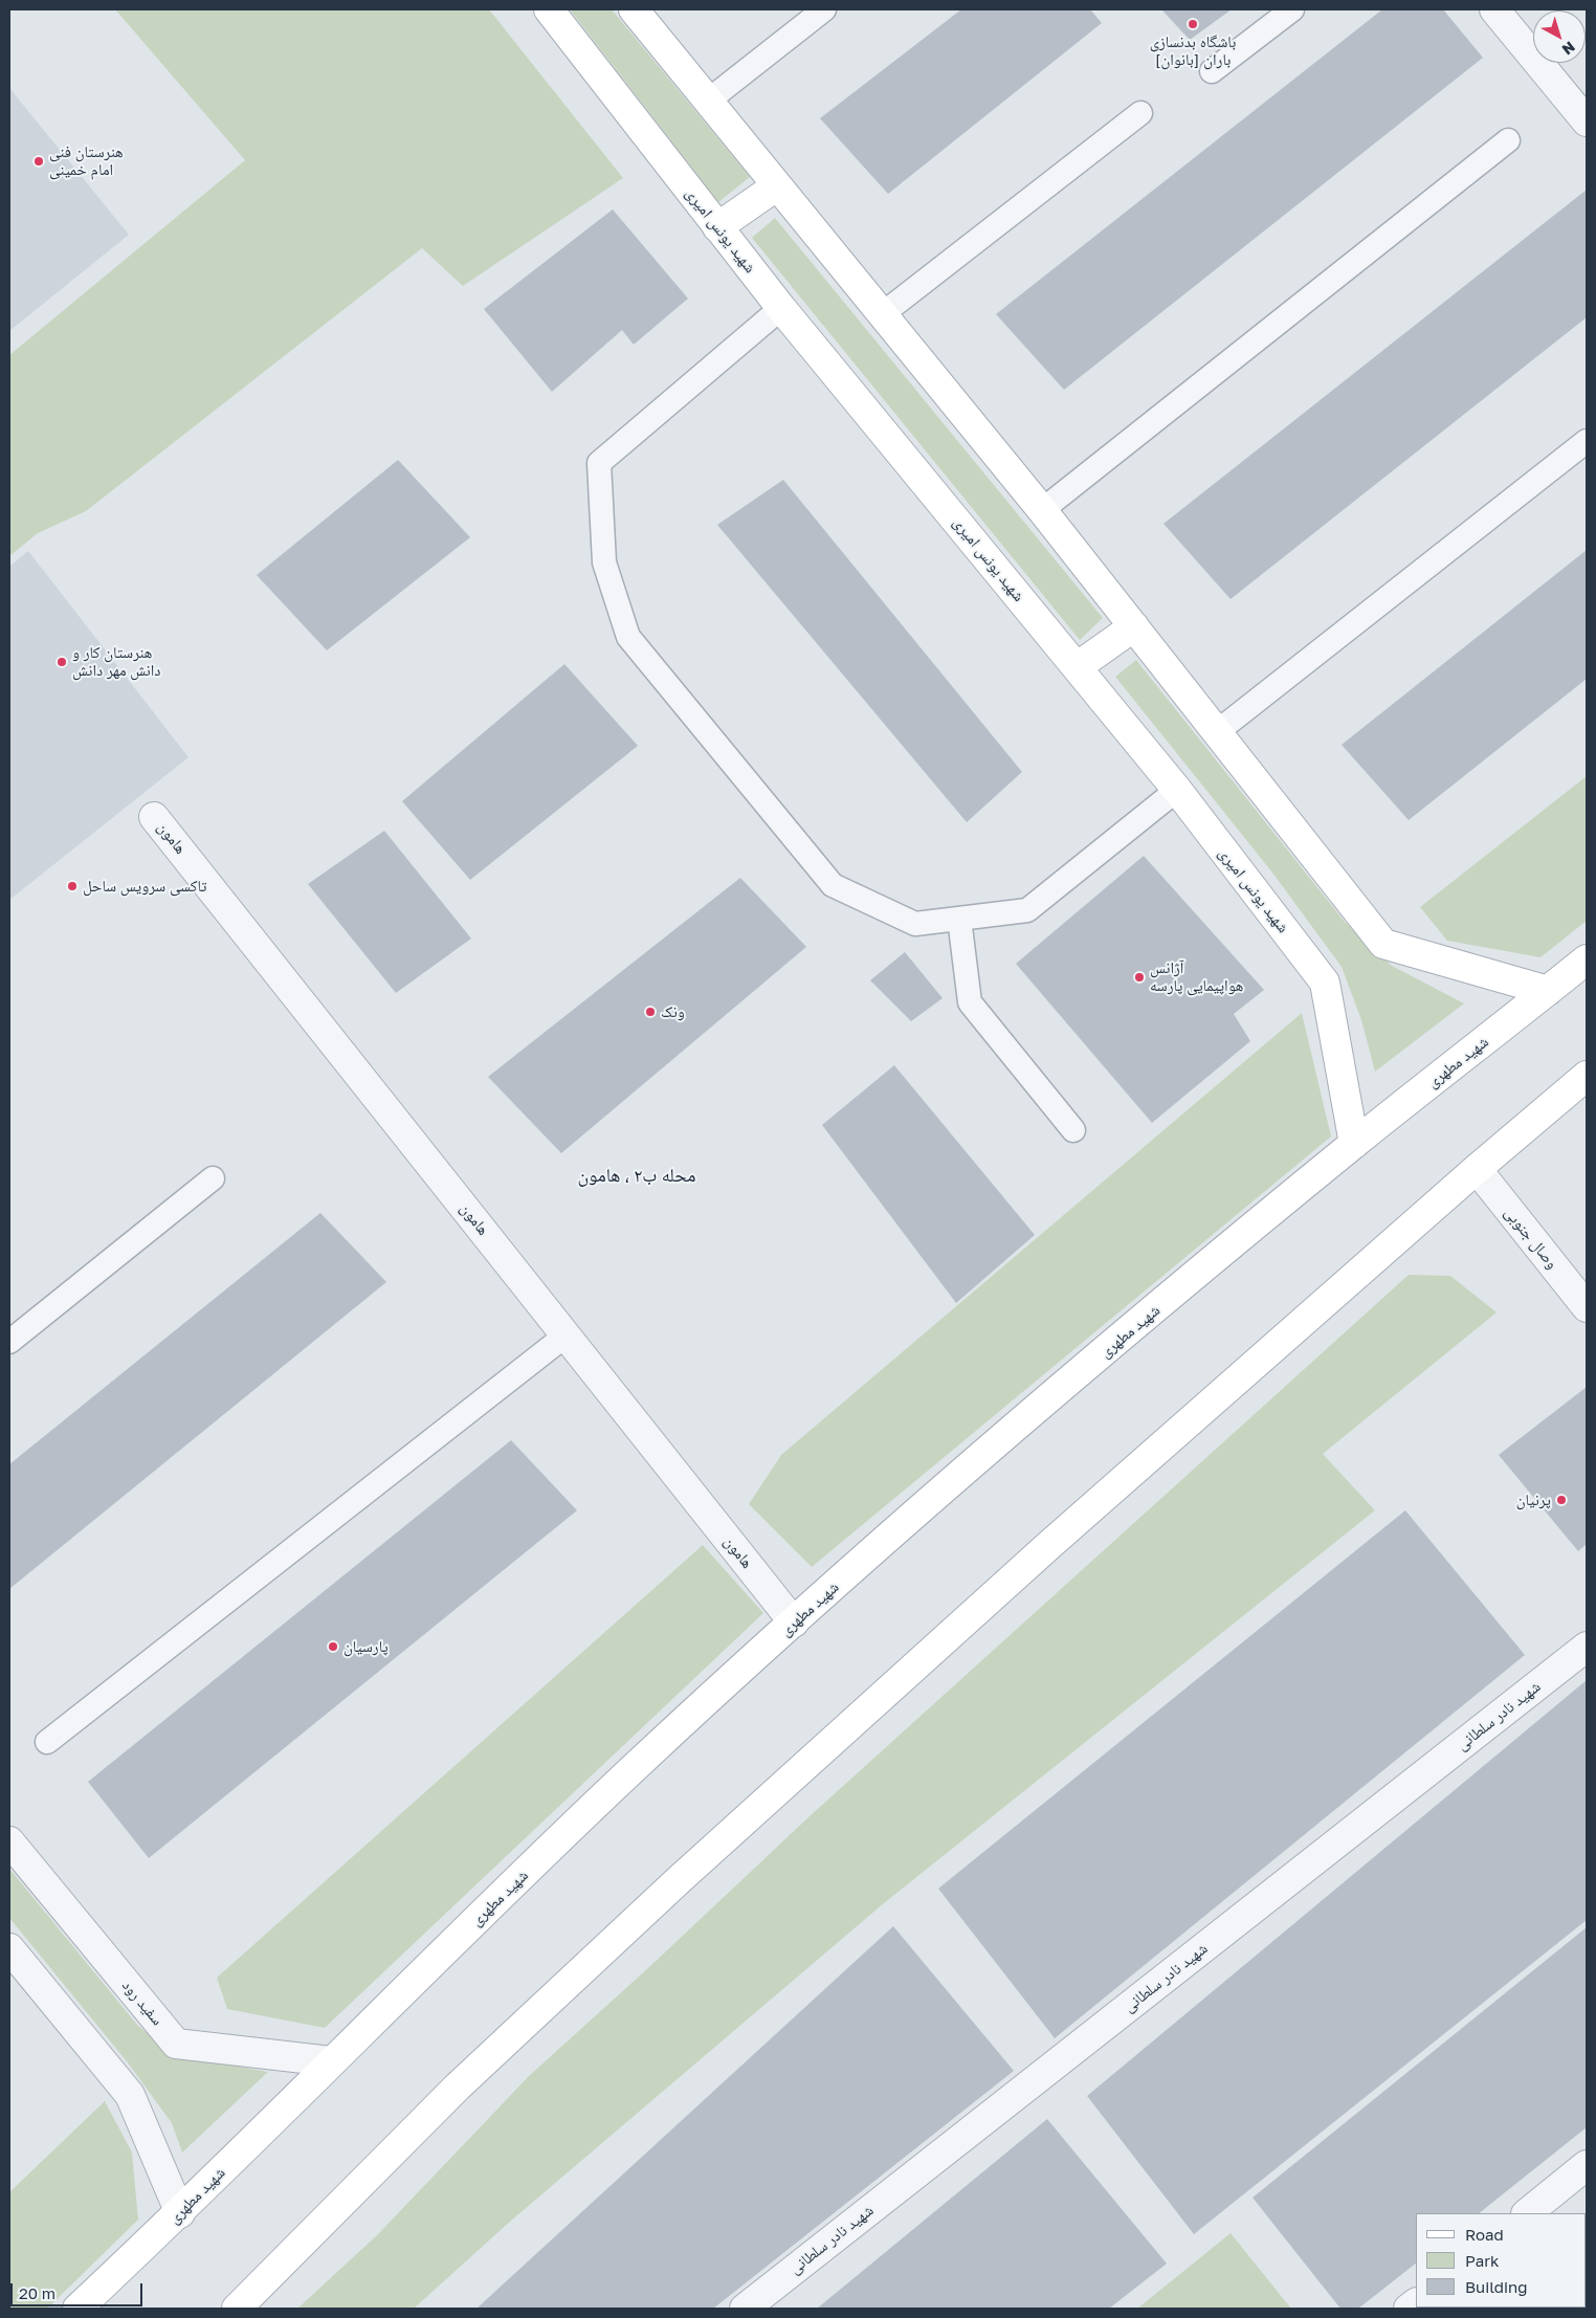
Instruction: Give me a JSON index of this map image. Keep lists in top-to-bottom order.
{
  "streets": {
    "main road": ["شهید یونس امیری", "شهید مطهری"],
    "street": [
      "هامون",
      "وصال جنوبی",
      "شهید نادر سلطانی",
      "سفید رود"
    ]
  },
  "crossings": [
    ["شهید یونس امیری", "شهید مطهری"],
    ["هامون", "شهید مطهری"],
    ["شهید مطهری", "سفید رود"]
  ],
  "districts": ["محله ب۲ ، هامون"],
  "places": [
    "باشگاه بدنسازی باران [بانوان]",
    "هنرستان فنی امام خمینی",
    "هنرستان کار و دانش مهر دانش",
    "تاکسی سرویس ساحل",
    "آژانس هواپیمایی پارسه",
    "ونک",
    "پرنیان",
    "پارسیان"
  ],
  "legend": ["Road", "Park", "Building"],
  "scale_bar": "20 m",
  "north": "bottom right"
}
